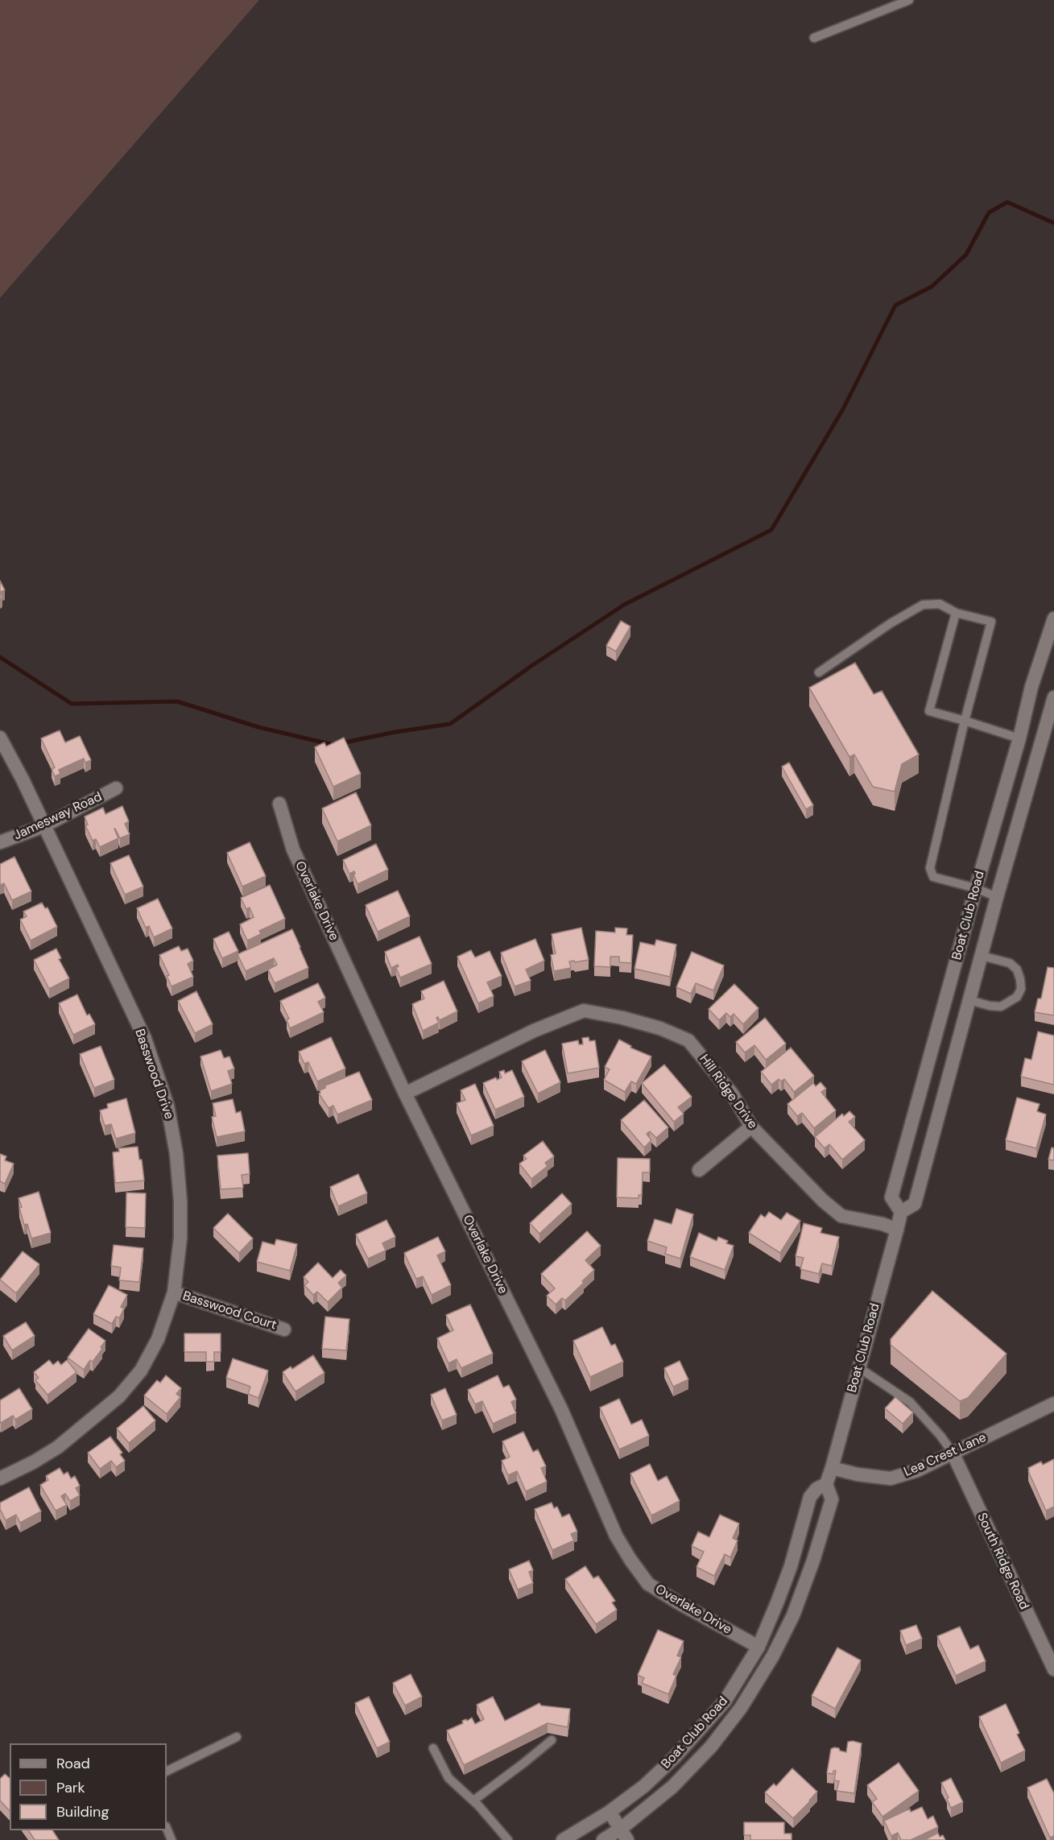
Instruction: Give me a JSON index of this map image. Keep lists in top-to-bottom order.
{
  "streets": {
    "street": [
      "Jamesway Road",
      "Overlake Drive",
      "Boat Club Road",
      "Basswood Drive",
      "Hill Ridge Drive",
      "Basswood Court",
      "Lea Crest Lane",
      "South Ridge Road"
    ]
  },
  "crossings": [
    ["Jamesway Road", "Basswood Drive"],
    ["Overlake Drive", "Boat Club Road"],
    ["Overlake Drive", "Hill Ridge Drive"],
    ["Boat Club Road", "Hill Ridge Drive"],
    ["Boat Club Road", "Lea Crest Lane"],
    ["Basswood Drive", "Basswood Court"],
    ["Lea Crest Lane", "South Ridge Road"]
  ],
  "legend": ["Road", "Park", "Building"]
}
